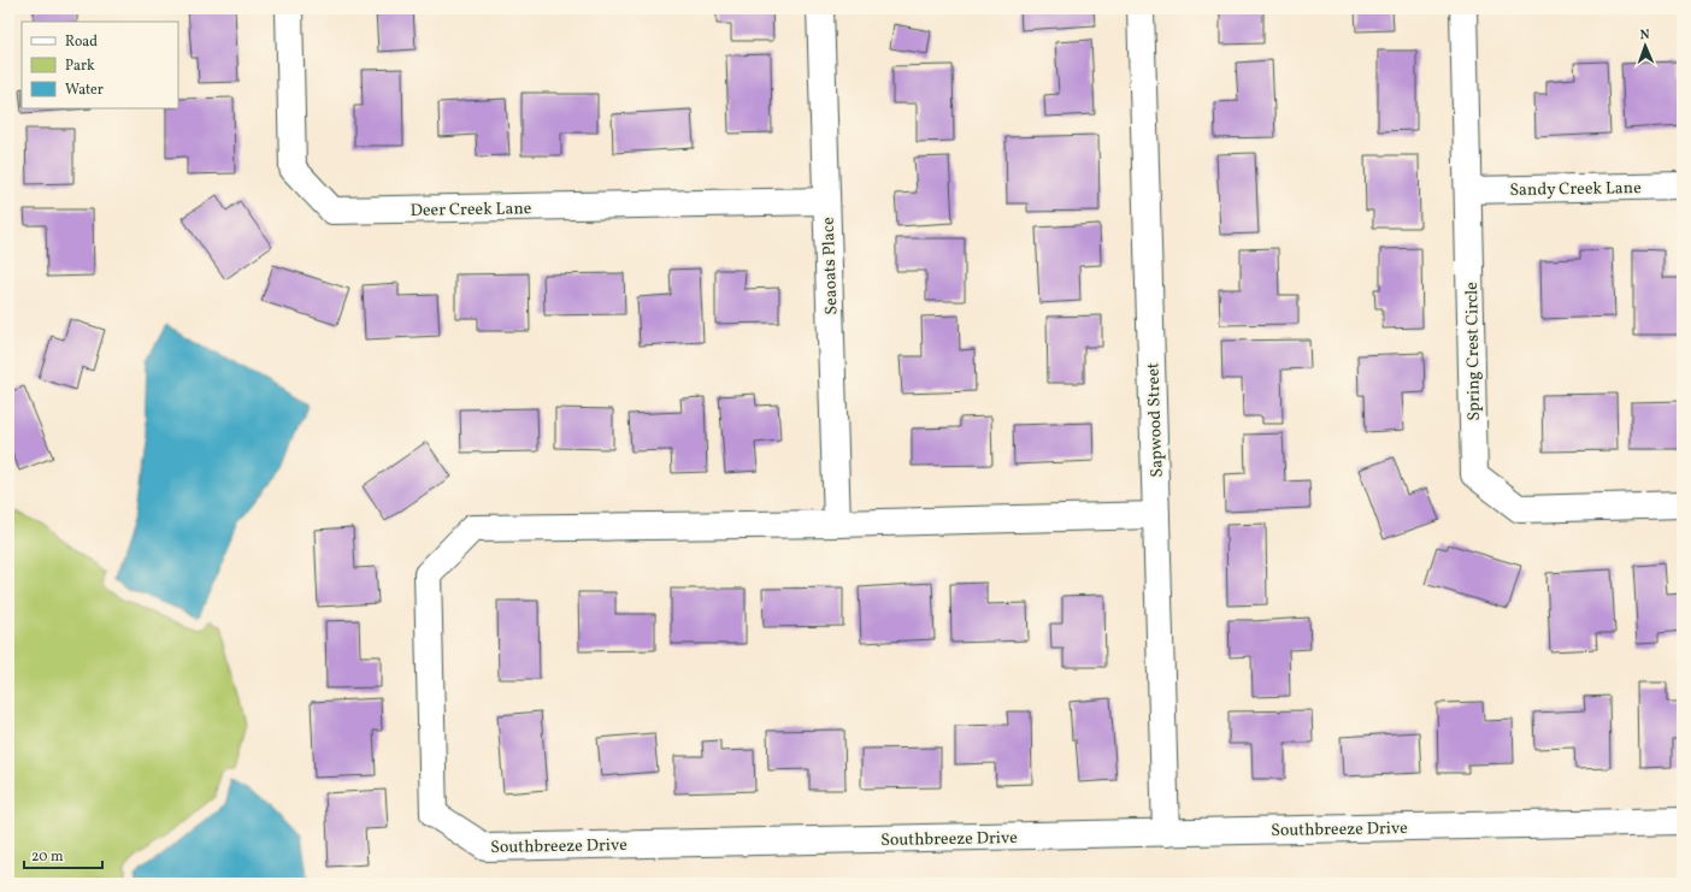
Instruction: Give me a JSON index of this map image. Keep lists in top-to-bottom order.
{
  "streets": {
    "street": [
      "Sandy Creek Lane",
      "Deer Creek Lane",
      "Seaoats Place",
      "Spring Crest Circle",
      "Sapwood Street",
      "Southbreeze Drive"
    ]
  },
  "crossings": [
    ["Sandy Creek Lane", "Spring Crest Circle"],
    ["Deer Creek Lane", "Seaoats Place"],
    ["Seaoats Place", "Southbreeze Drive"],
    ["Sapwood Street", "Southbreeze Drive"]
  ],
  "legend": ["Road", "Park", "Water"],
  "scale_bar": "20 m",
  "north": "top"
}
